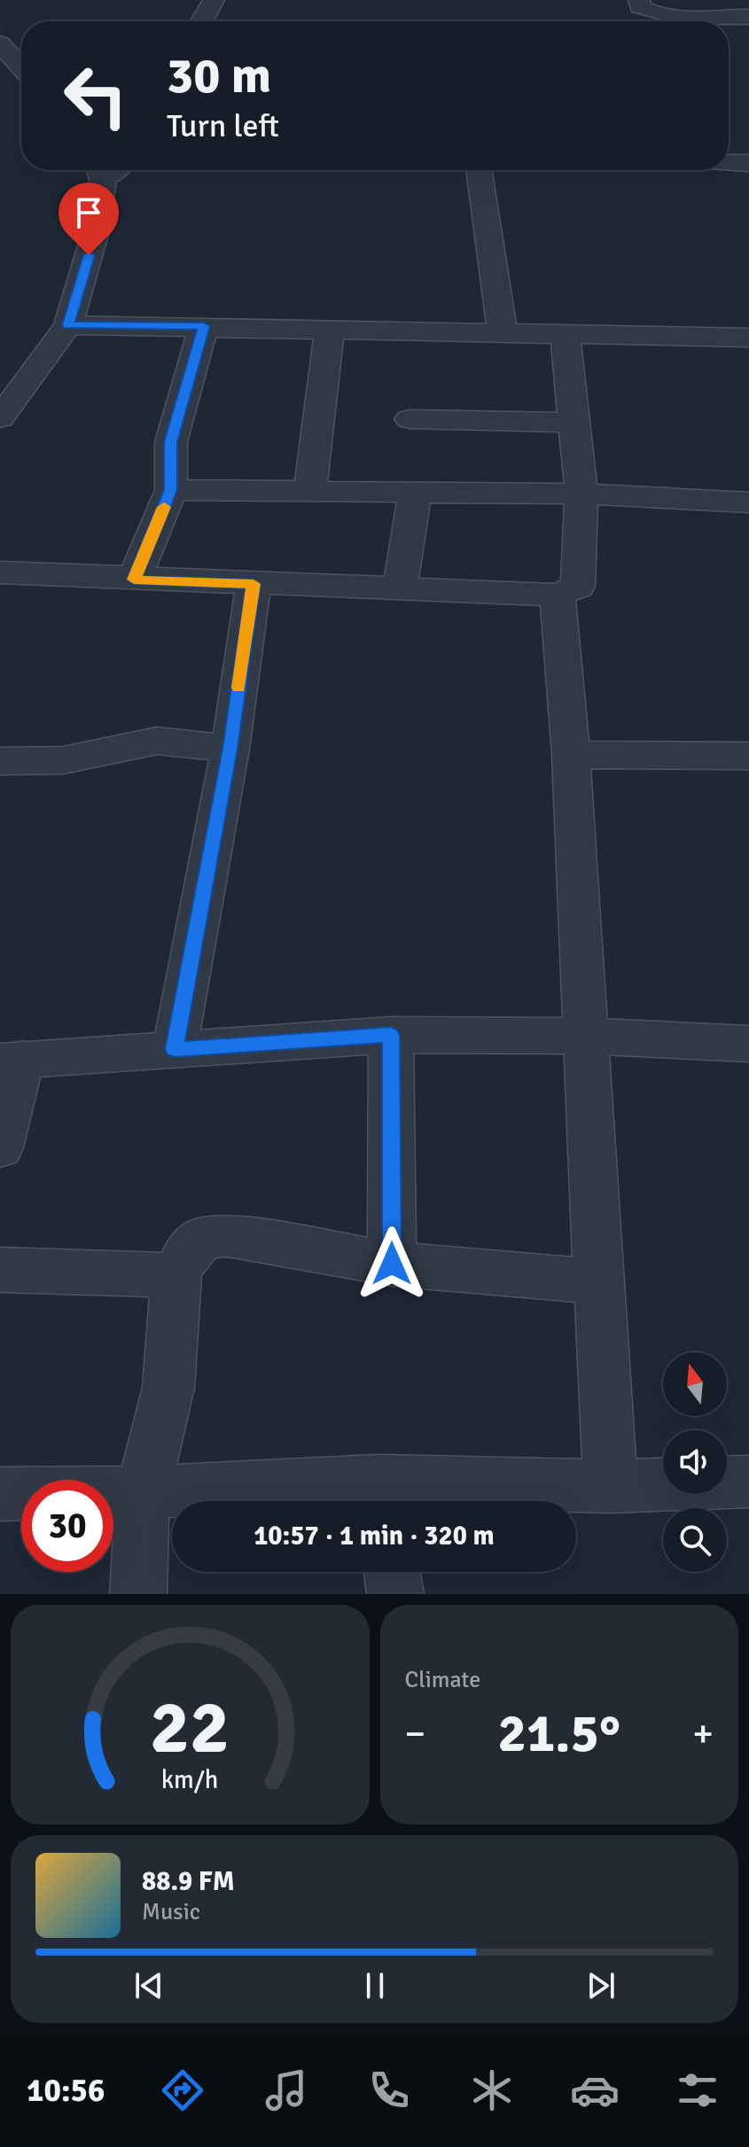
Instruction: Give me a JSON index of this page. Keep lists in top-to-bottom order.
{
  "north": "top",
  "page": {
    "turn": ["30 m", "Turn left"],
    "limit": "30",
    "trip": "10:57 · 1 min · 320 m",
    "tile": "Climate",
    "heat": ["−", "21.5°", "+"],
    "song": ["88.9 FM", "Music"],
    "tabs": "10:56",
    "gauge": ["22", "km/h"]
  }
}
